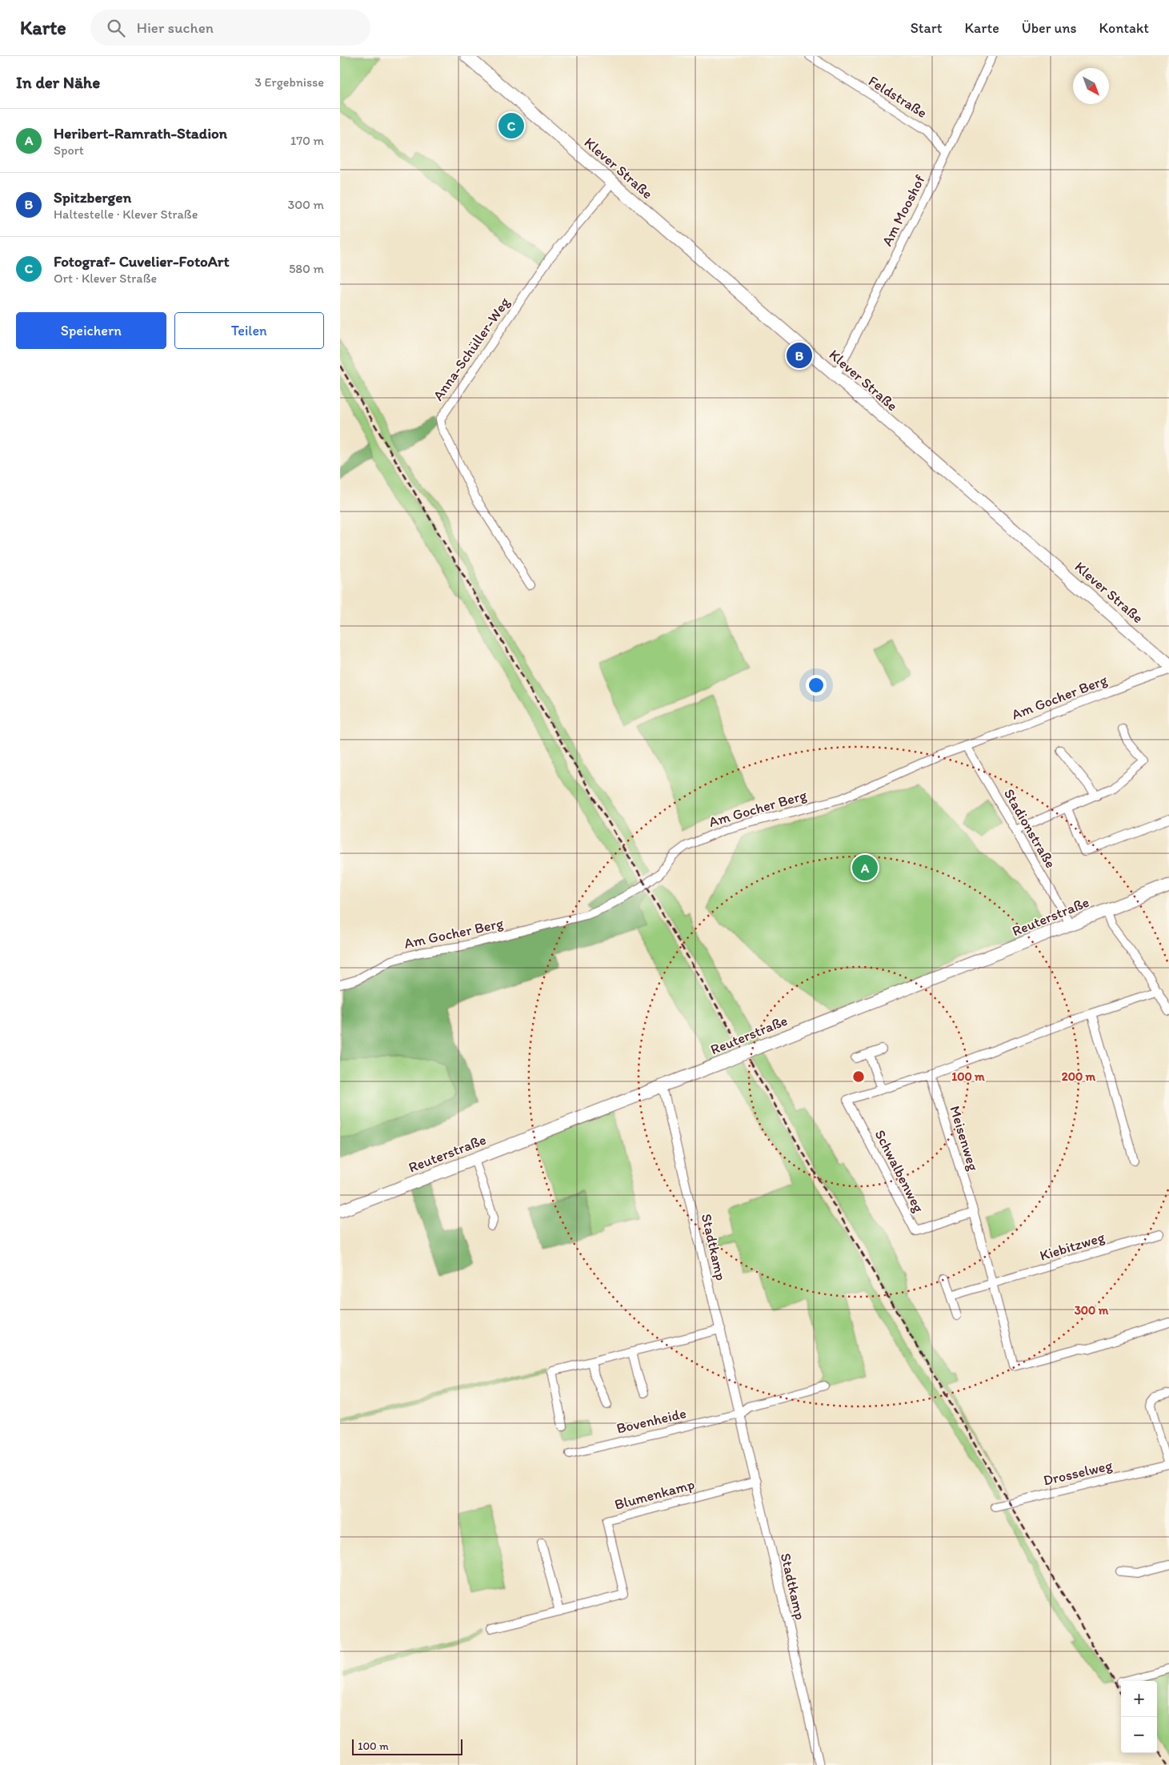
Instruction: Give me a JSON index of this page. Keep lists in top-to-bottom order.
{
  "streets": {
    "street": [
      "Feldstraße",
      "Klever Straße",
      "Am Mooshof",
      "Anna-Schüller-Weg",
      "Am Gocher Berg",
      "Stadionstraße",
      "Reuterstraße",
      "Meisenweg",
      "Schwalbenweg",
      "Kiebitzweg",
      "Stadtkamp",
      "Bovenheide",
      "Drosselweg",
      "Blumenkamp"
    ]
  },
  "crossings": [
    ["Feldstraße", "Am Mooshof"],
    ["Klever Straße", "Am Mooshof"],
    ["Klever Straße", "Anna-Schüller-Weg"],
    ["Am Gocher Berg", "Stadionstraße"],
    ["Stadionstraße", "Reuterstraße"],
    ["Reuterstraße", "Stadtkamp"],
    ["Meisenweg", "Schwalbenweg"],
    ["Meisenweg", "Kiebitzweg"],
    ["Stadtkamp", "Bovenheide"],
    ["Stadtkamp", "Blumenkamp"]
  ],
  "scale_bar": "100 m",
  "north": "bottom right",
  "page": {
    "header": "Karte",
    "search": "Hier suchen",
    "nav": [
      "Start",
      "Karte",
      "Über uns",
      "Kontakt"
    ],
    "heading": ["In der Nähe", "3 Ergebnisse"],
    "list": [
      {
        "mark": "A",
        "name": "Heribert-Ramrath-Stadion",
        "note": "Sport",
        "value": "170 m"
      },
      {
        "mark": "B",
        "name": "Spitzbergen",
        "note": "Haltestelle · Klever Straße",
        "value": "300 m"
      },
      {
        "mark": "C",
        "name": "Fotograf- Cuvelier-FotoArt",
        "note": "Ort · Klever Straße",
        "value": "580 m"
      }
    ],
    "pins": ["C", "B", "A"],
    "buttons": ["Speichern", "Teilen"],
    "map_buttons": ["+", "−"],
    "scale": "100 m"
  },
  "rings": ["100 m", "200 m", "300 m"]
}
